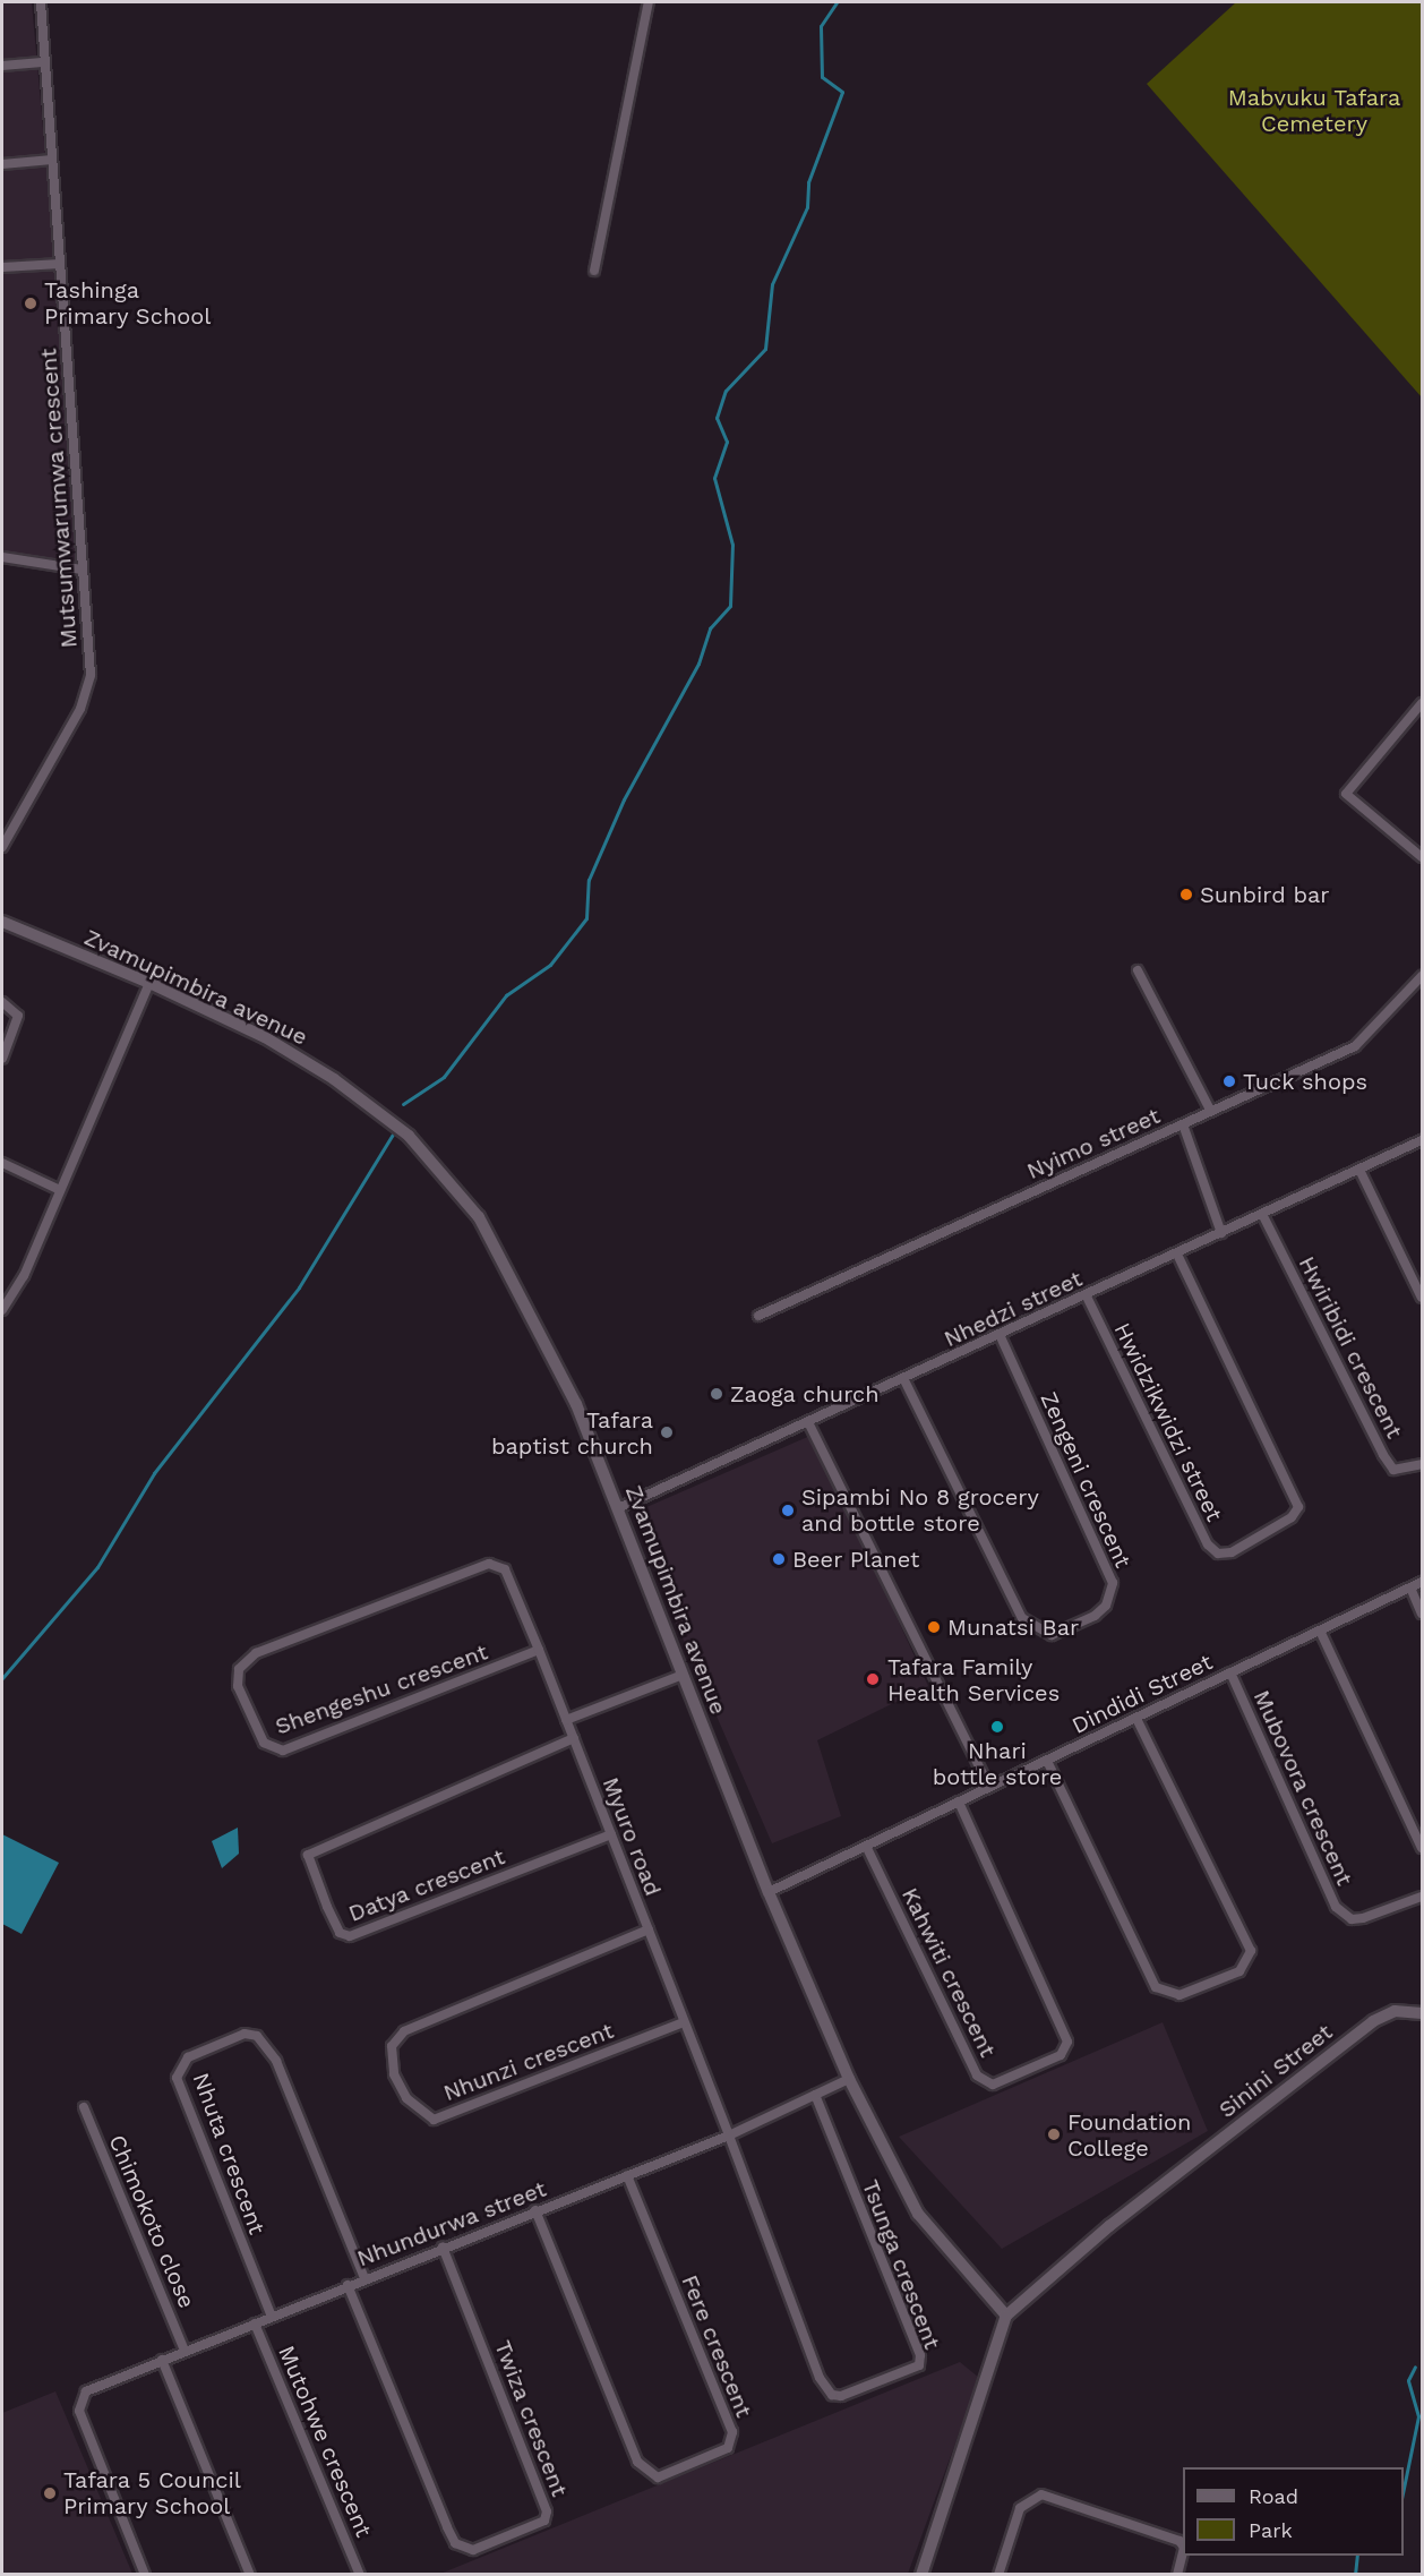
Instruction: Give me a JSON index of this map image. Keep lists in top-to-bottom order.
{
  "streets": {
    "street": [
      "Mutsumwarumwa crescent",
      "Zvamupimbira avenue",
      "Nyimo street",
      "Nhedzi street",
      "Hwiribidi crescent",
      "Hwidzikwidzi street",
      "Zengeni crescent",
      "Shengeshu crescent",
      "Dindidi Street",
      "Mubovora crescent",
      "Myuro road",
      "Datya crescent",
      "Kahwiti crescent",
      "Nhunzi crescent",
      "Sinini Street",
      "Nhuta crescent",
      "Chimokoto close",
      "Nhundurwa street",
      "Tsunga crescent",
      "Fere crescent",
      "Twiza crescent",
      "Mutohwe crescent"
    ]
  },
  "crossings": [
    ["Zvamupimbira avenue", "Nhedzi street"],
    ["Zvamupimbira avenue", "Dindidi Street"],
    ["Zvamupimbira avenue", "Sinini Street"],
    ["Zvamupimbira avenue", "Nhundurwa street"],
    ["Nhedzi street", "Hwiribidi crescent"],
    ["Nhedzi street", "Hwidzikwidzi street"],
    ["Nhedzi street", "Zengeni crescent"],
    ["Shengeshu crescent", "Myuro road"],
    ["Dindidi Street", "Mubovora crescent"],
    ["Dindidi Street", "Kahwiti crescent"],
    ["Myuro road", "Datya crescent"],
    ["Myuro road", "Nhunzi crescent"],
    ["Myuro road", "Nhundurwa street"],
    ["Myuro road", "Tsunga crescent"],
    ["Nhuta crescent", "Nhundurwa street"],
    ["Chimokoto close", "Nhundurwa street"],
    ["Nhundurwa street", "Tsunga crescent"],
    ["Nhundurwa street", "Fere crescent"],
    ["Nhundurwa street", "Twiza crescent"],
    ["Nhundurwa street", "Mutohwe crescent"]
  ],
  "parks": ["Mabvuku Tafara Cemetery"],
  "places": [
    "Tashinga Primary School",
    "Sunbird bar",
    "Tuck shops",
    "Zaoga church",
    "Tafara baptist church",
    "Sipambi No 8 grocery and bottle store",
    "Beer Planet",
    "Munatsi Bar",
    "Tafara Family Health Services",
    "Nhari bottle store",
    "Foundation College",
    "Tafara 5 Council Primary School"
  ],
  "legend": ["Road", "Park"]
}
